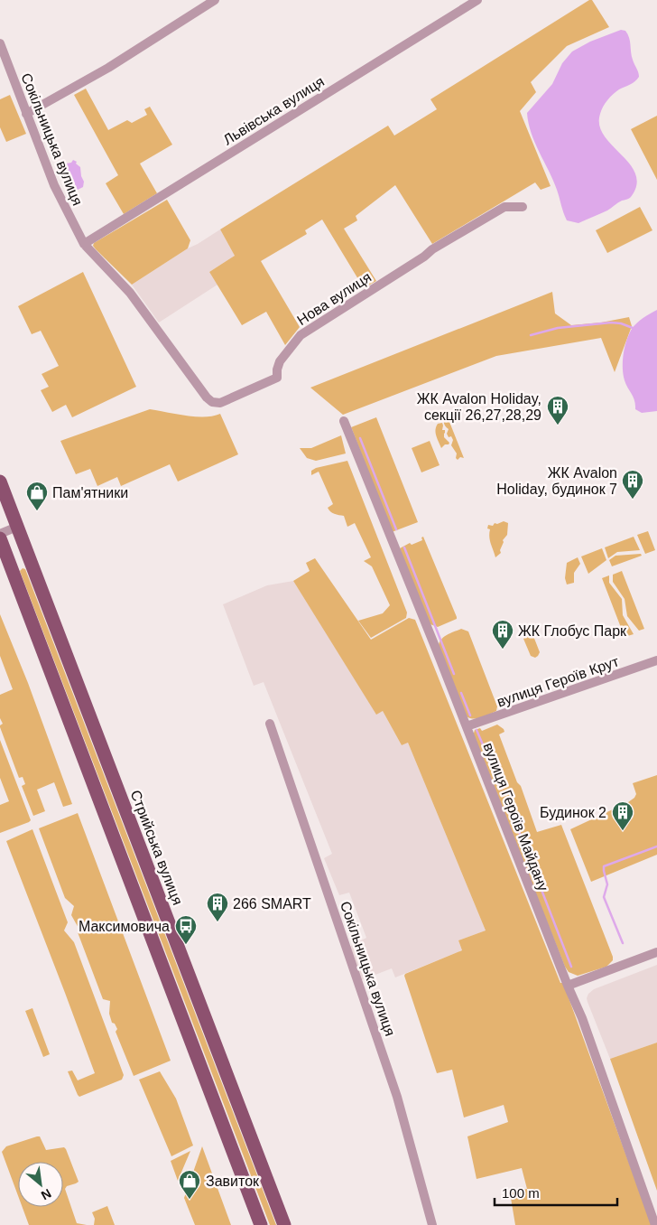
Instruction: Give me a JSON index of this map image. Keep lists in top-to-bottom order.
{
  "streets": {
    "main road": ["Стрийська вулиця"],
    "street": [
      "Львівська вулиця",
      "Сокільницька вулиця",
      "Нова вулиця",
      "вулиця Героїв Крут",
      "вулиця Героїв Майдану"
    ]
  },
  "crossings": [
    ["Львівська вулиця", "Сокільницька вулиця"],
    ["Львівська вулиця", "Нова вулиця"],
    ["Сокільницька вулиця", "Нова вулиця"],
    ["вулиця Героїв Крут", "вулиця Героїв Майдану"]
  ],
  "places": {
    "building": [
      "ЖК Avalon Holiday, секції 26,27,28,29",
      "ЖК Avalon Holiday, будинок 7",
      "ЖК Глобус Парк",
      "Будинок 2",
      "266 SMART"
    ],
    "shop": ["Пам'ятники", "Завиток"],
    "bus stop": ["Максимовича"]
  },
  "scale_bar": "100 m",
  "north": "bottom right"
}
